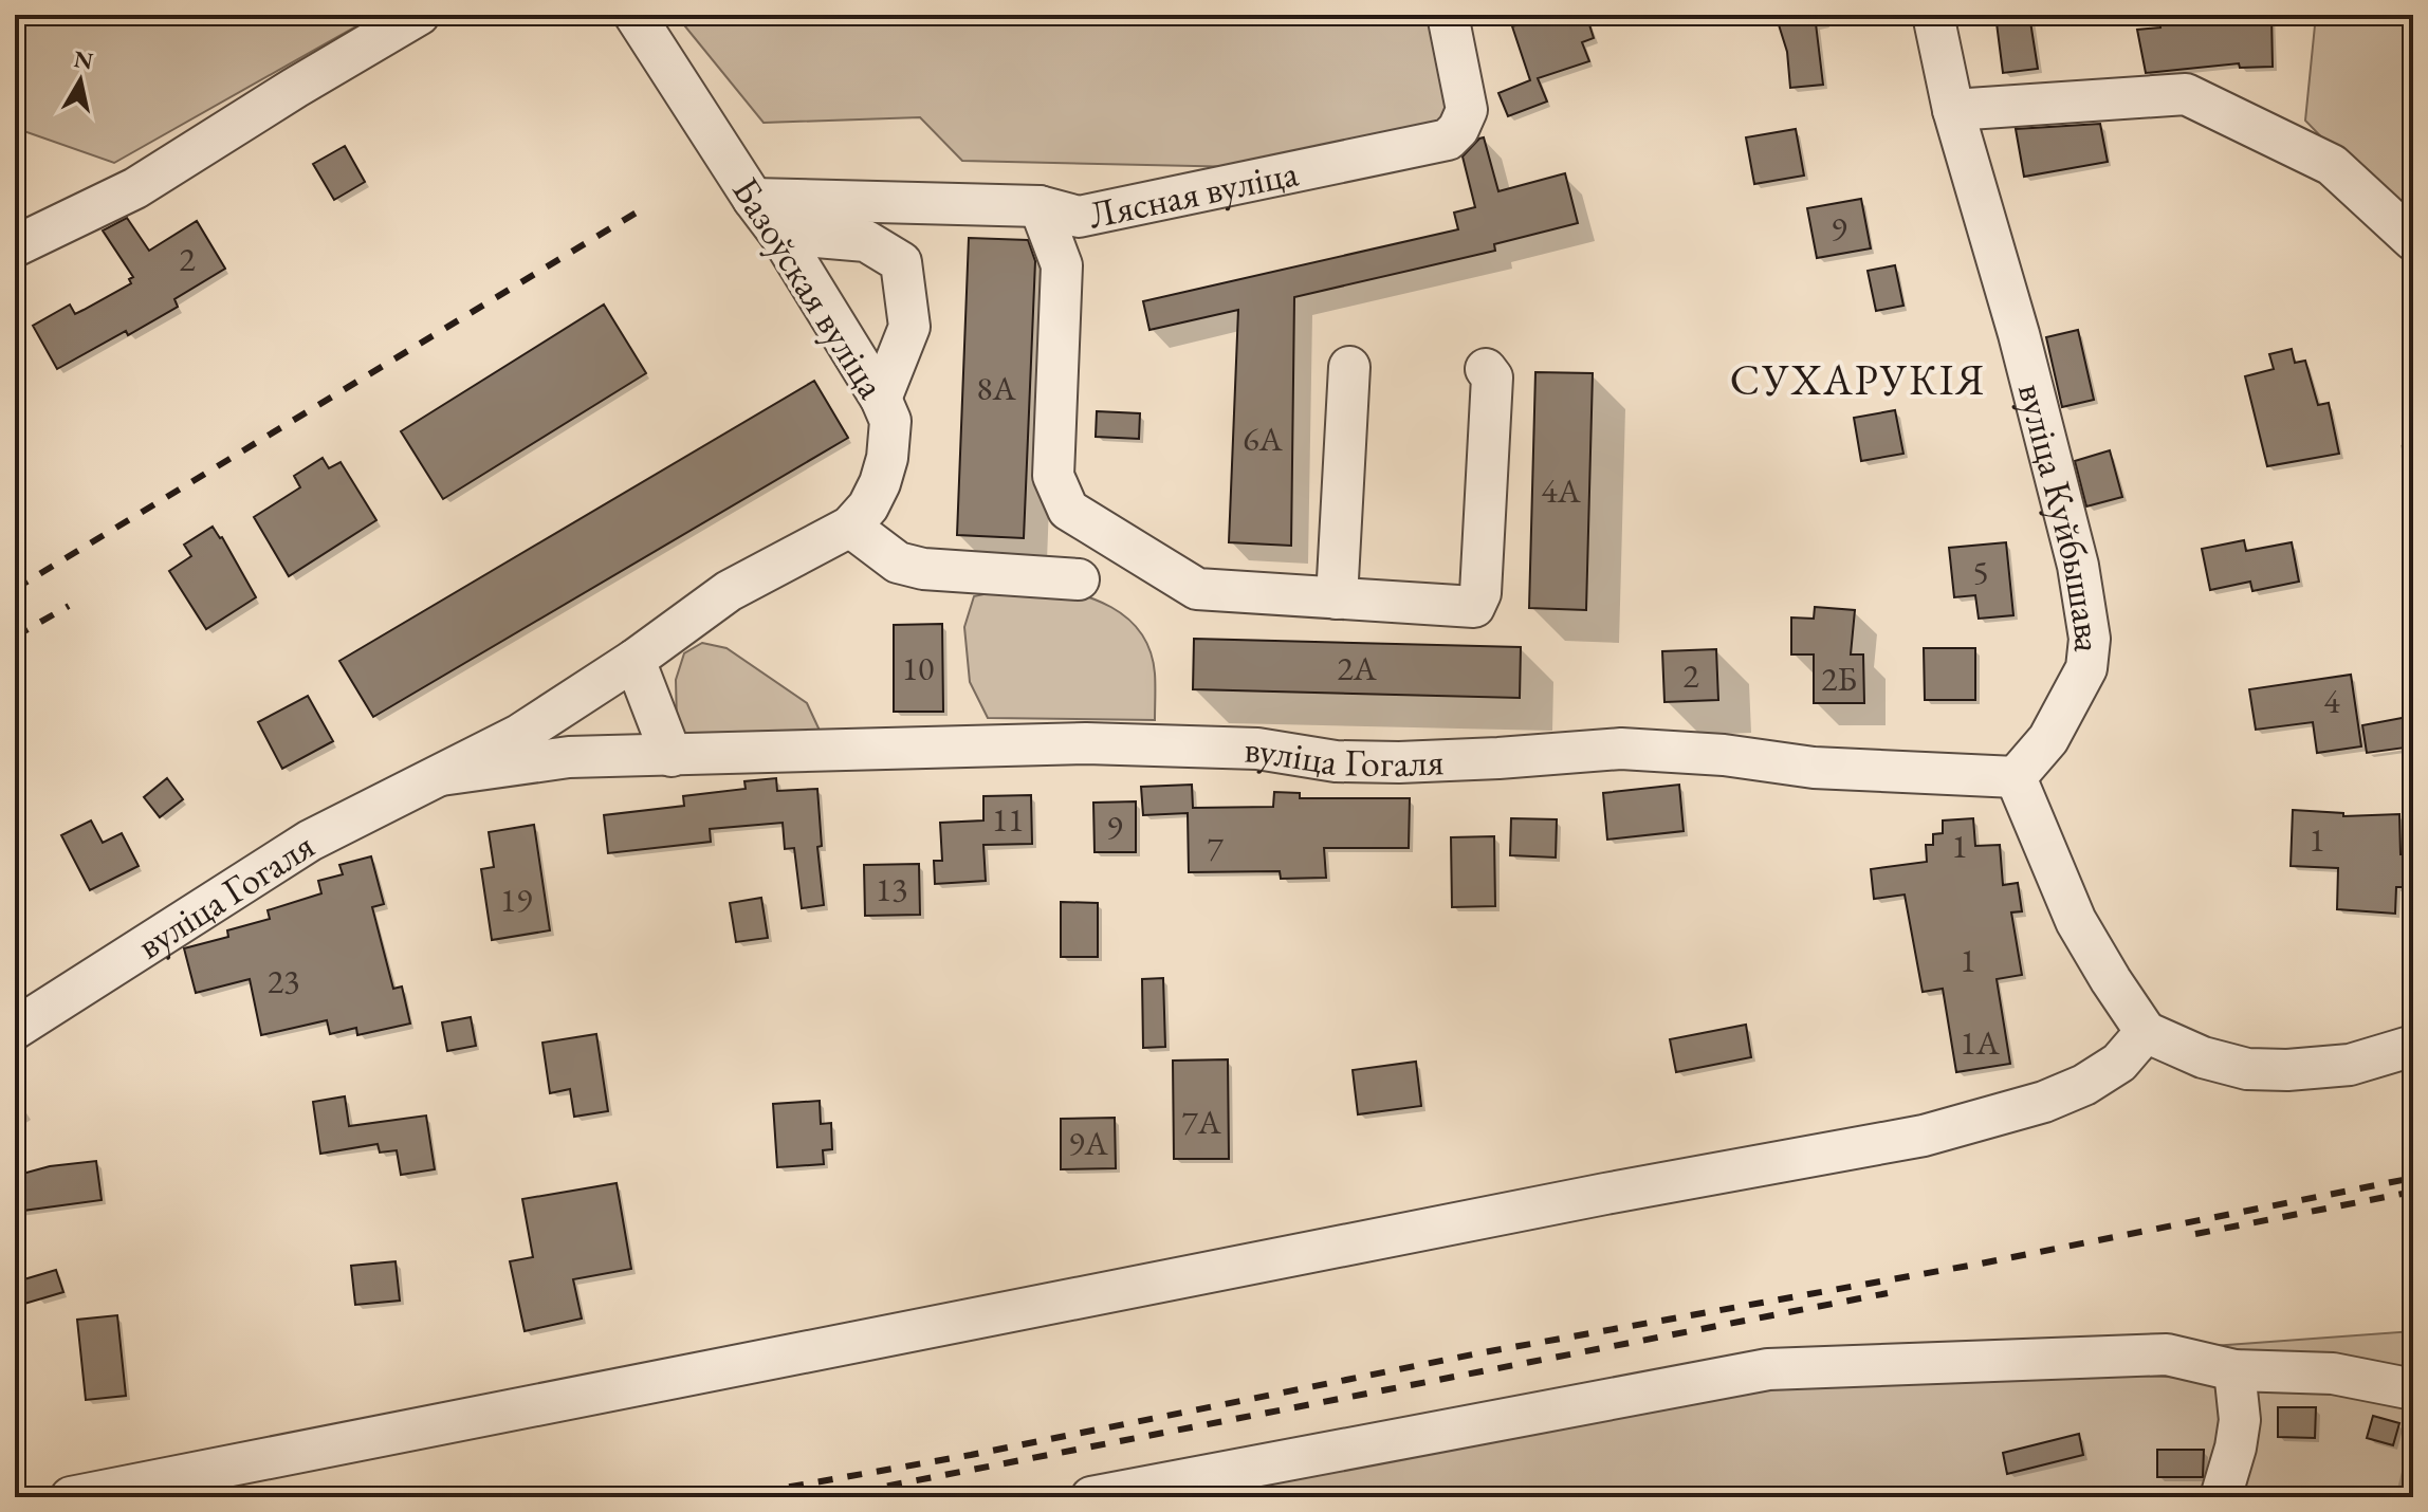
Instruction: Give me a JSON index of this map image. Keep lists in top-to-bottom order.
{
  "streets": {
    "street": [
      "Лясная вуліца",
      "Базоўская вуліца",
      "вуліца Куйбышава",
      "вуліца Гогаля"
    ]
  },
  "crossings": [
    ["Лясная вуліца", "Базоўская вуліца"],
    ["Базоўская вуліца", "вуліца Гогаля"],
    ["вуліца Куйбышава", "вуліца Гогаля"]
  ],
  "districts": ["СУХАРУКІЯ"],
  "house_numbers": [
    "9",
    "2",
    "8А",
    "6А",
    "4А",
    "5",
    "10",
    "2А",
    "2",
    "2Б",
    "4",
    "11",
    "9",
    "1",
    "1",
    "7",
    "13",
    "19",
    "1",
    "23",
    "1А",
    "7А",
    "9А"
  ],
  "north": "top"
}
